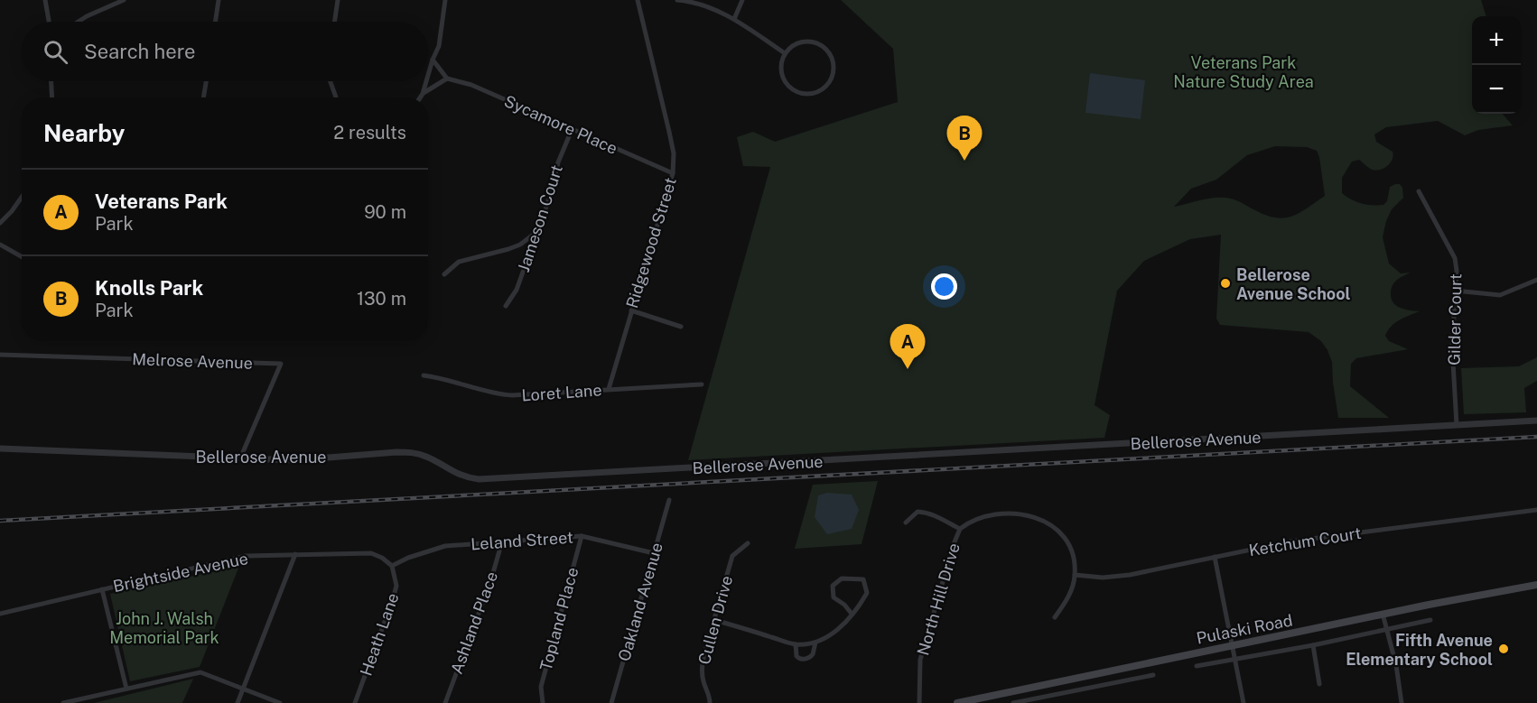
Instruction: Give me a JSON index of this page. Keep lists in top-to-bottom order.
{
  "streets": {
    "main road": ["Pulaski Road"],
    "street": [
      "Sycamore Place",
      "Jameson Court",
      "Ridgewood Street",
      "Gilder Court",
      "Melrose Avenue",
      "Loret Lane",
      "Bellerose Avenue",
      "Leland Street",
      "Ketchum Court",
      "Brightside Avenue",
      "North Hill Drive",
      "Oakland Avenue",
      "Topland Place",
      "Cullen Drive",
      "Ashland Place",
      "Heath Lane"
    ]
  },
  "crossings": [
    ["Sycamore Place", "Jameson Court"],
    ["Sycamore Place", "Ridgewood Street"],
    ["Ridgewood Street", "Loret Lane"],
    ["Gilder Court", "Bellerose Avenue"],
    ["Melrose Avenue", "Bellerose Avenue"],
    ["Leland Street", "Brightside Avenue"],
    ["Leland Street", "Oakland Avenue"],
    ["Leland Street", "Topland Place"],
    ["Leland Street", "Ashland Place"],
    ["Leland Street", "Heath Lane"],
    ["Brightside Avenue", "Heath Lane"]
  ],
  "parks": ["Veterans Park Nature Study Area", "John J. Walsh Memorial Park"],
  "places": ["Bellerose Avenue School", "Fifth Avenue Elementary School"],
  "page": {
    "map_buttons": ["+", "−"],
    "search": "Search here",
    "heading": ["Nearby", "2 results"],
    "pins": ["B", "A"],
    "list": [
      {
        "mark": "A",
        "name": "Veterans Park",
        "note": "Park",
        "value": "90 m"
      },
      {
        "mark": "B",
        "name": "Knolls Park",
        "note": "Park",
        "value": "130 m"
      }
    ]
  }
}
